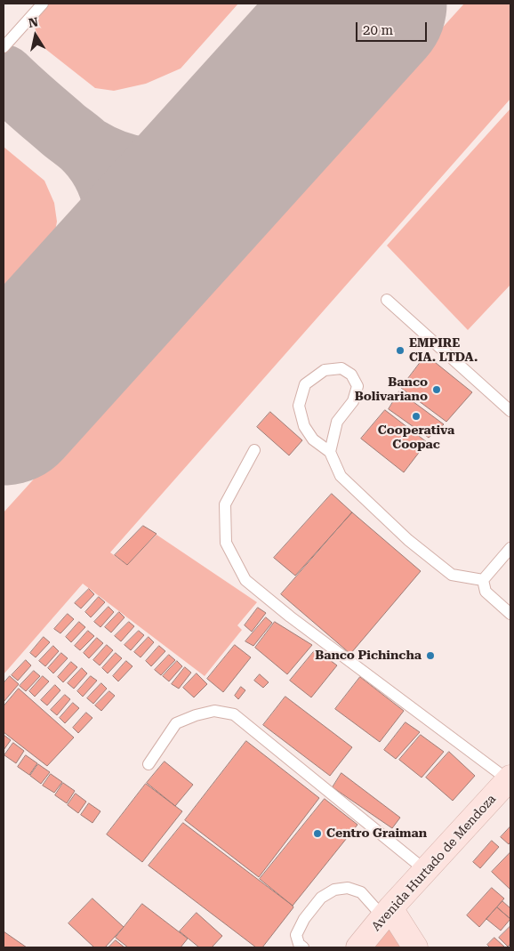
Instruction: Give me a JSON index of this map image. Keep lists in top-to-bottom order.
{
  "streets": {
    "main road": ["Avenida Hurtado de Mendoza"]
  },
  "places": [
    "EMPIRE CIA. LTDA.",
    "Banco Bolivariano",
    "Cooperativa Coopac",
    "Banco Pichincha",
    "Centro Graiman"
  ],
  "scale_bar": "20 m",
  "north": "top"
}
